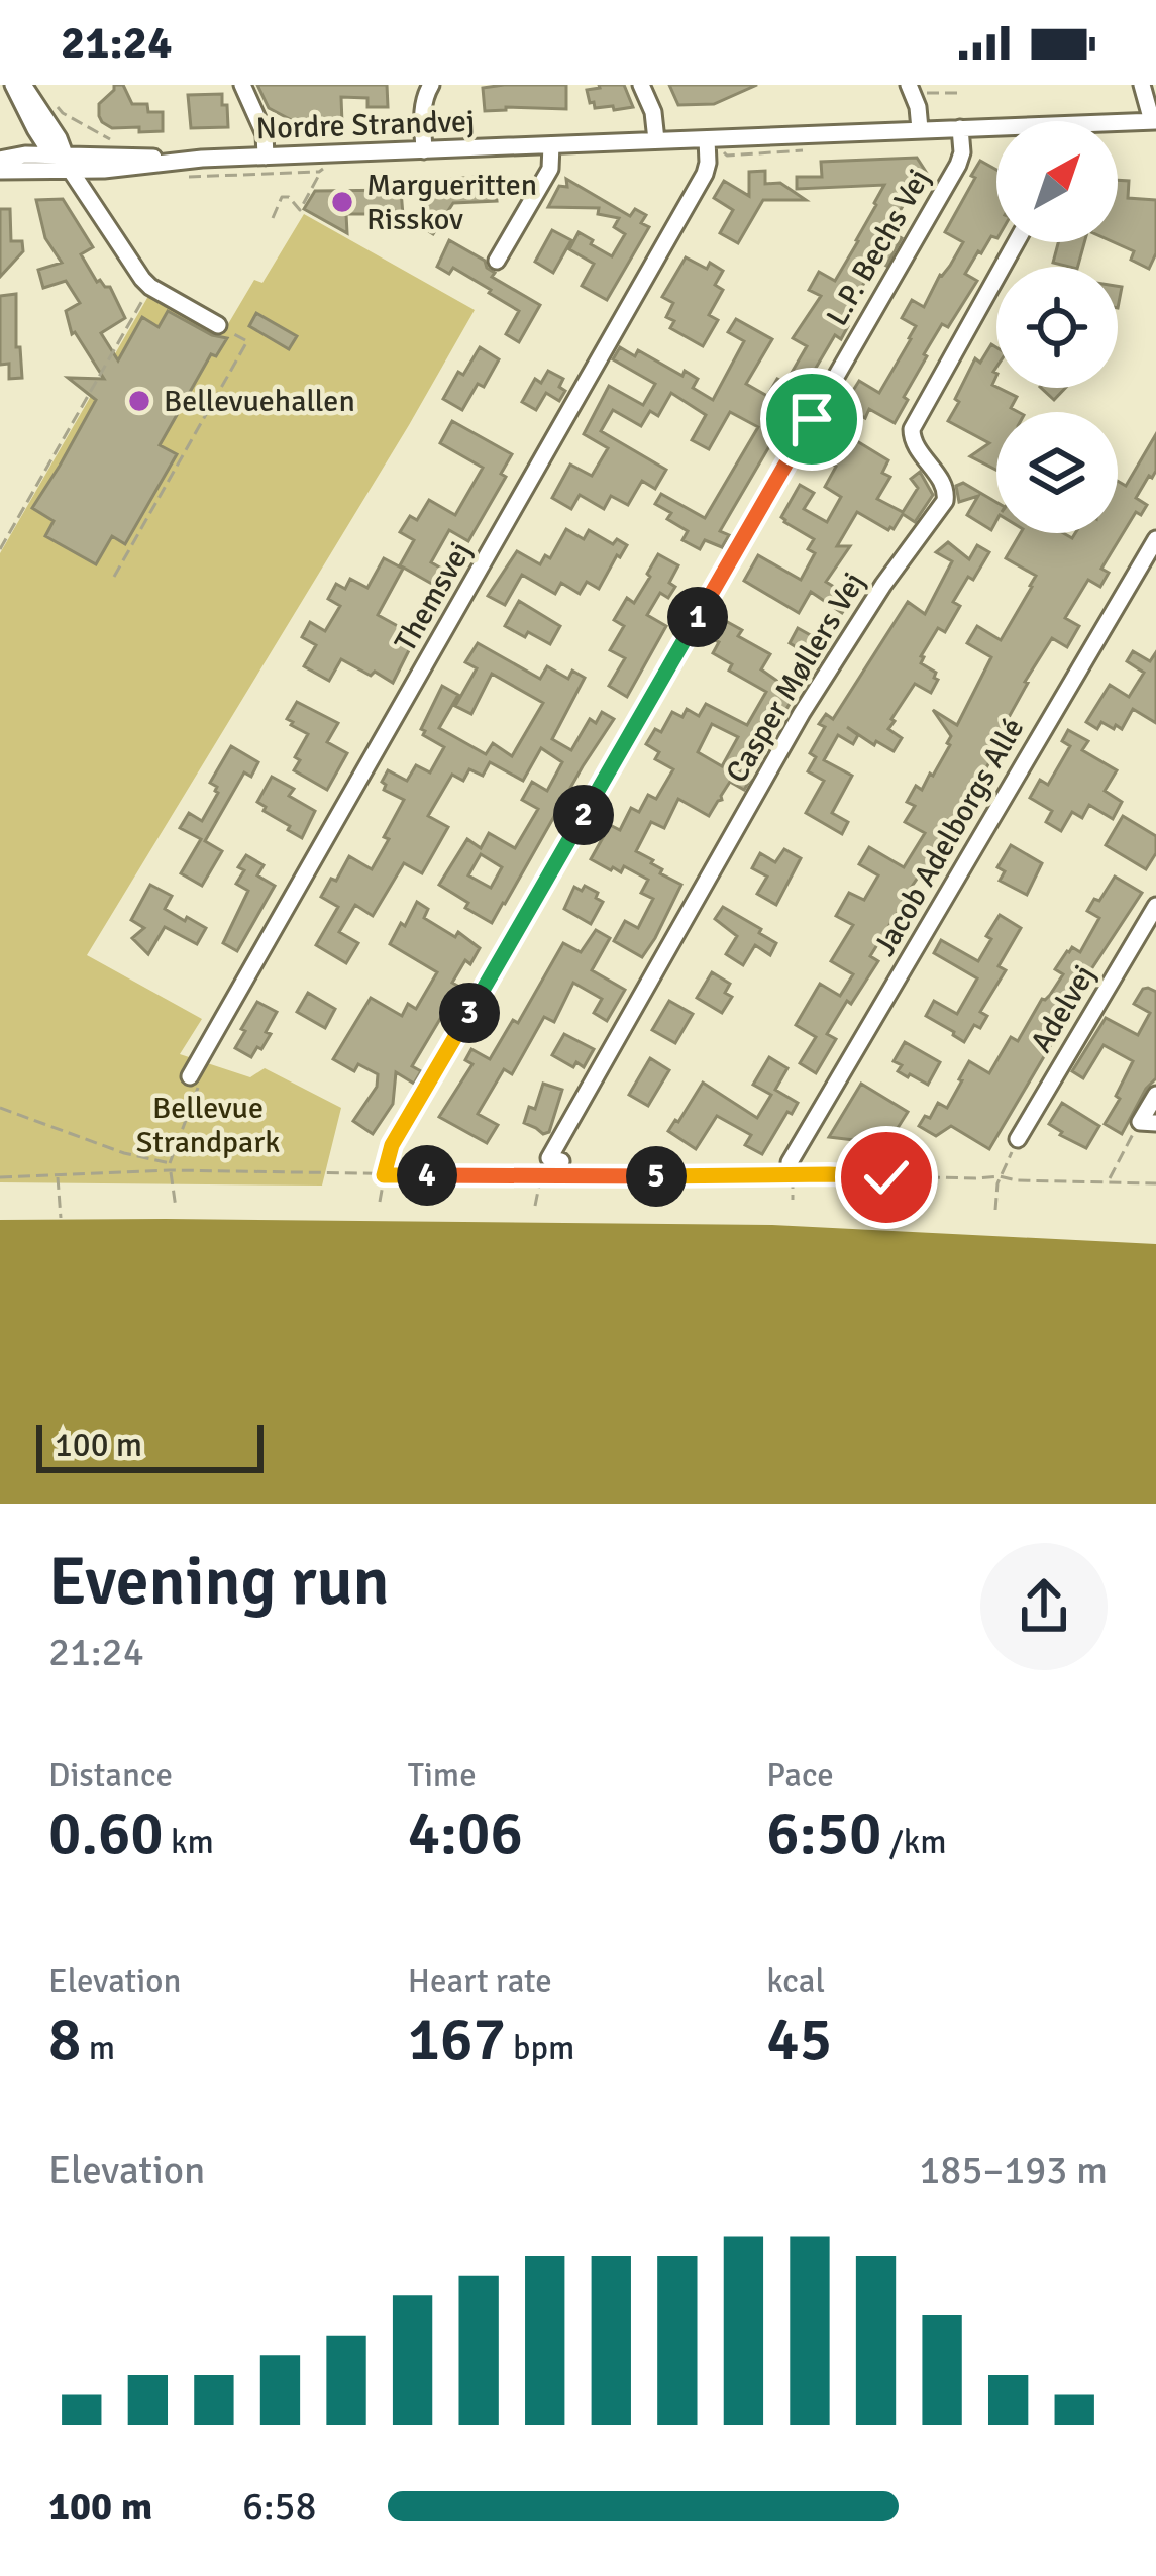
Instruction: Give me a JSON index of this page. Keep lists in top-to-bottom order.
{
  "streets": {
    "street": [
      "Nordre Strandvej",
      "L.P. Bechs Vej",
      "Themsvej",
      "Casper Møllers Vej",
      "Jacob Adelborgs Allé",
      "Adelvej"
    ]
  },
  "crossings": [
    ["Nordre Strandvej", "L.P. Bechs Vej"],
    ["Nordre Strandvej", "Themsvej"]
  ],
  "parks": ["Bellevue Strandpark"],
  "places": ["Margueritten Risskov", "Bellevuehallen"],
  "scale_bar": "100 m",
  "north": "top right",
  "page": {
    "status": "21:24",
    "pins": [
      "1",
      "2",
      "3",
      "4",
      "5"
    ],
    "scale": "100 m",
    "heading": ["Evening run", "21:24"],
    "stats": [
      ["Distance", "0.60 km"],
      ["Time", "4:06"],
      ["Pace", "6:50 /km"],
      ["Elevation", "8 m"],
      ["Heart rate", "167 bpm"],
      ["kcal", "45"]
    ],
    "chart": ["Elevation", "185–193 m"],
    "list": [
      {
        "name": "100 m",
        "note": "6:58"
      }
    ]
  }
}
